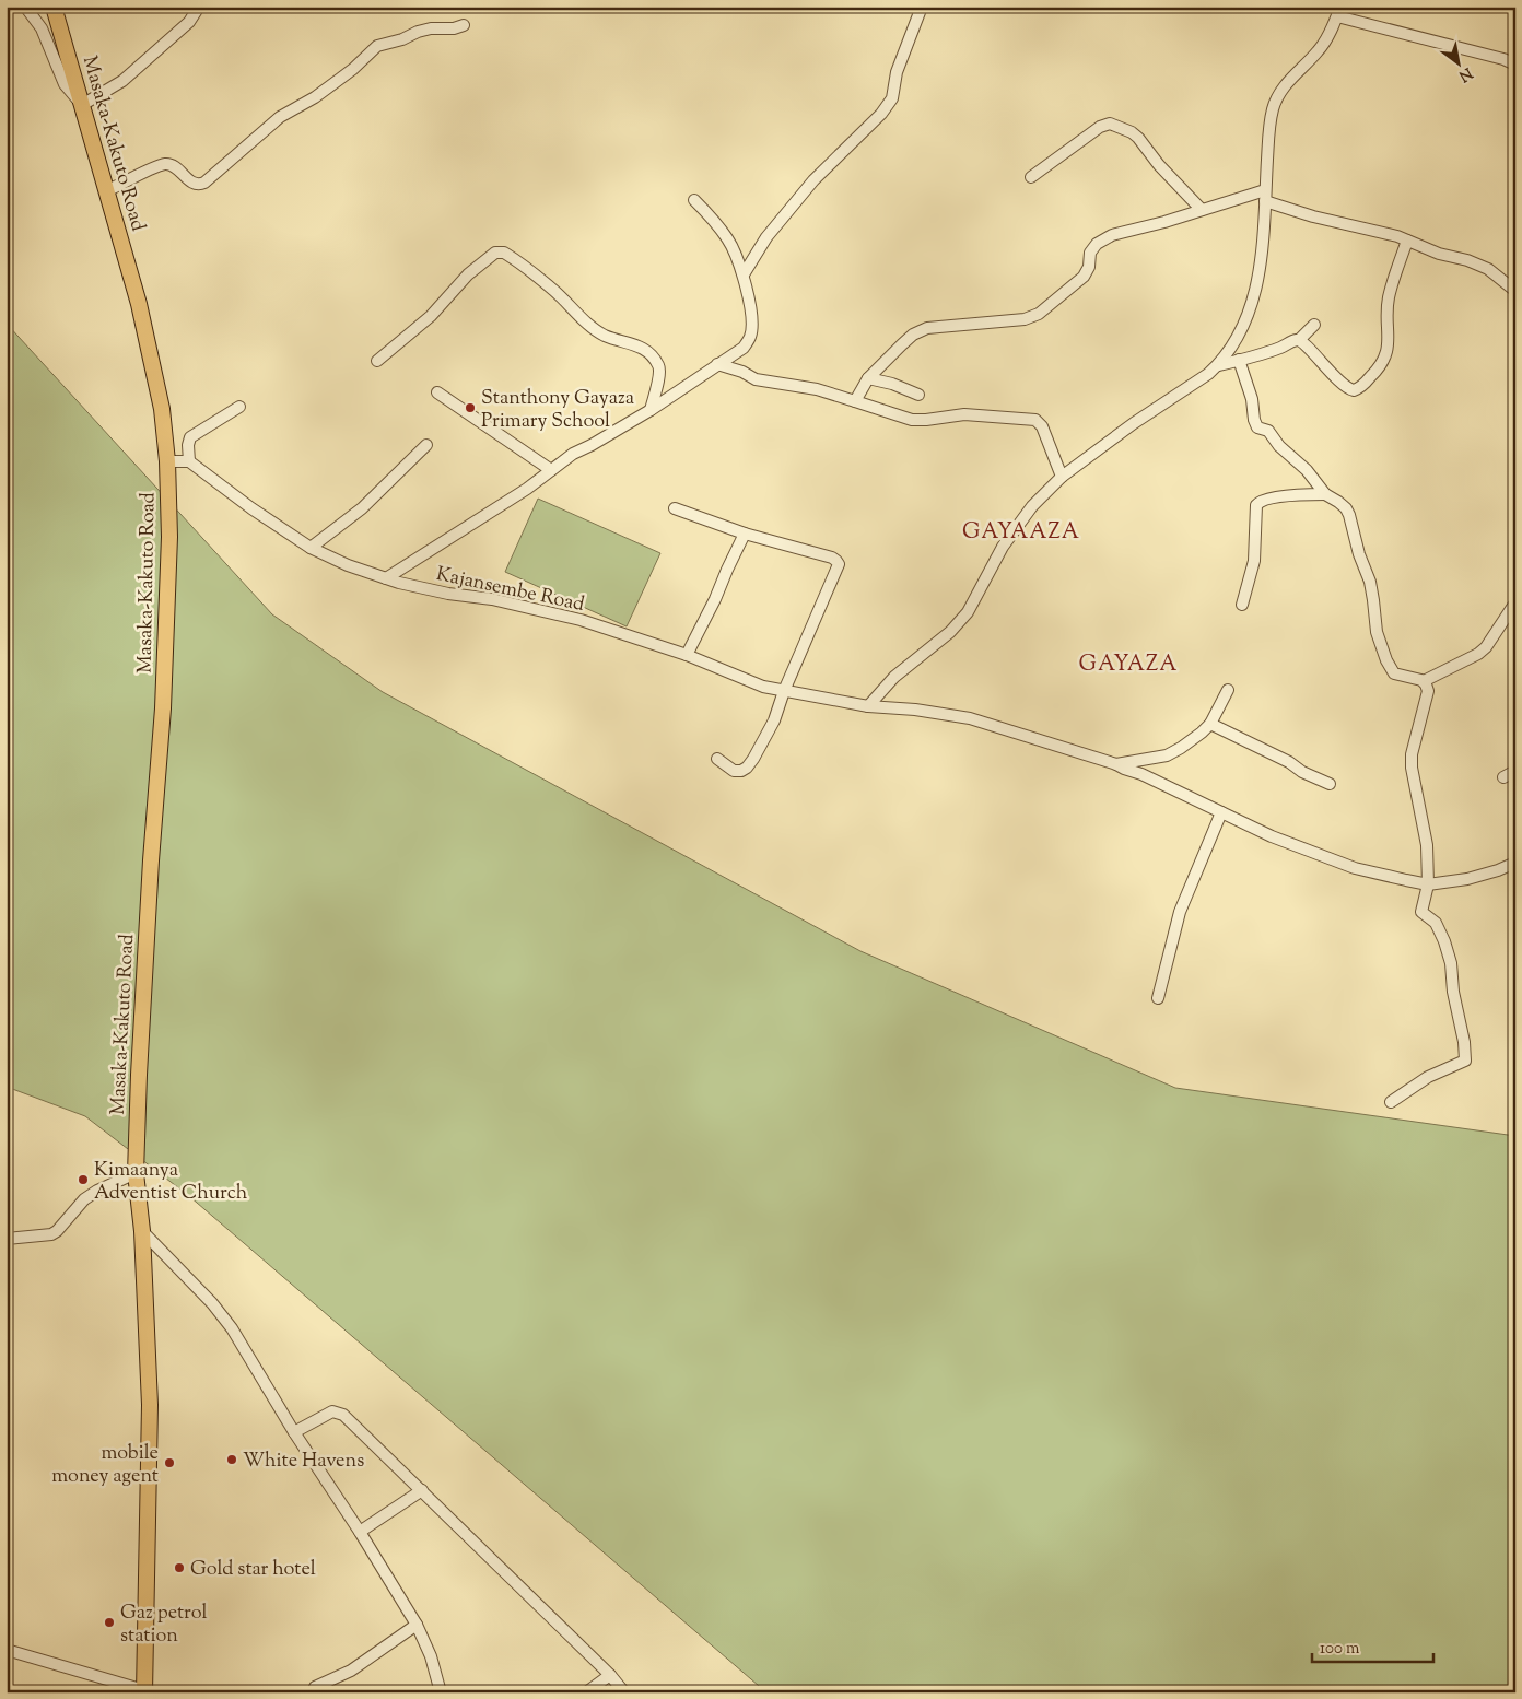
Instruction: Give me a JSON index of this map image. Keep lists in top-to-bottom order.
{
  "streets": {
    "highway": ["Masaka-Kakuto Road"],
    "street": ["Kajansembe Road"]
  },
  "districts": ["GAYAAZA", "GAYAZA"],
  "places": [
    "Stanthony Gayaza Primary School",
    "Kimaanya Adventist Church",
    "White Havens",
    "mobile money agent",
    "Gold star hotel",
    "Gaz petrol station"
  ],
  "scale_bar": "100 m",
  "north": "bottom right"
}
